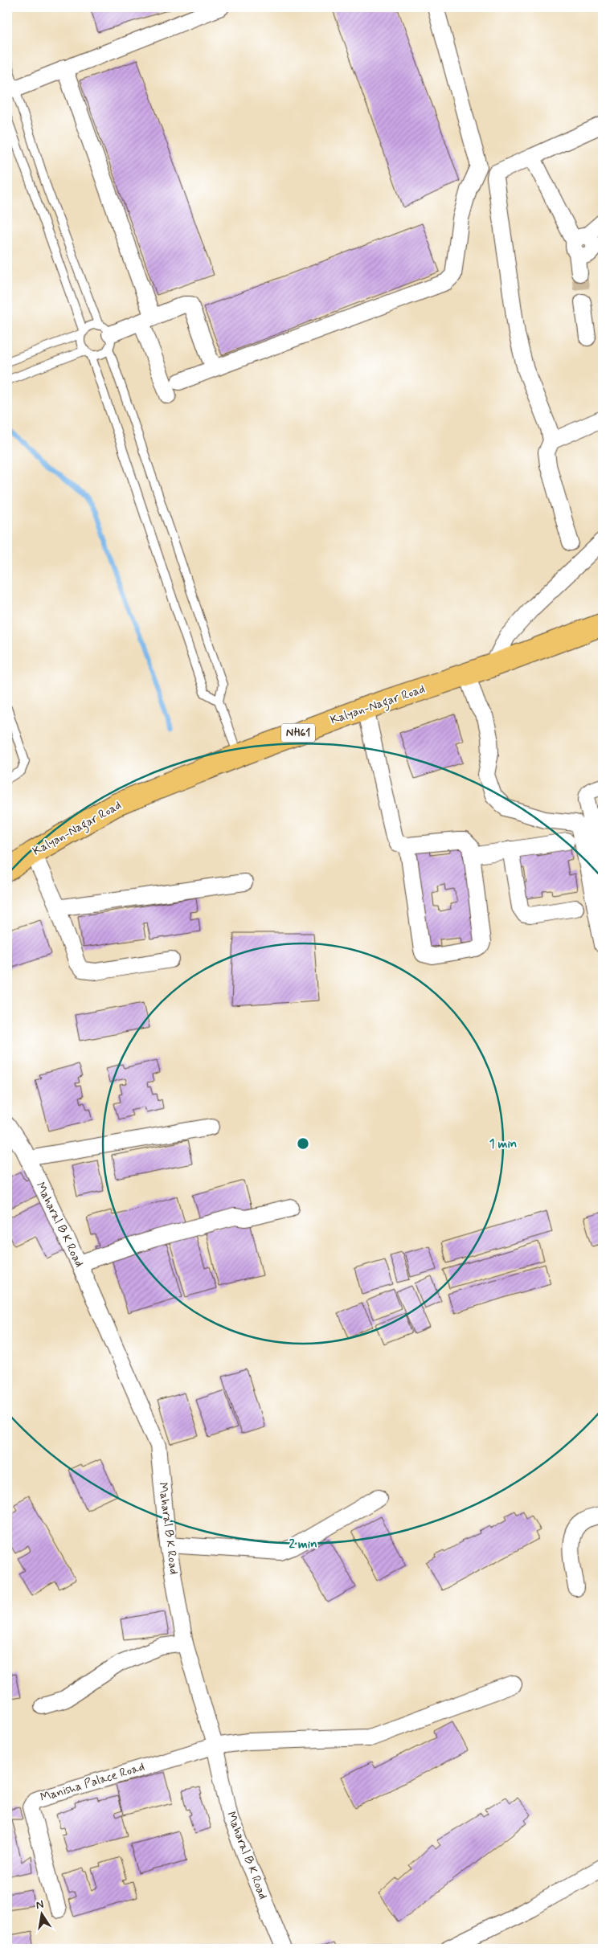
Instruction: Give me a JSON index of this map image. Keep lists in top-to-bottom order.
{
  "streets": {
    "highway": ["Kalyan-Nagar Road", "NH61"],
    "street": ["Maharal B K Road", "Manisha Palace Road"]
  },
  "crossings": [
    ["Maharal B K Road", "Manisha Palace Road"]
  ],
  "north": "top",
  "rings": ["1 min", "2 min"]
}
